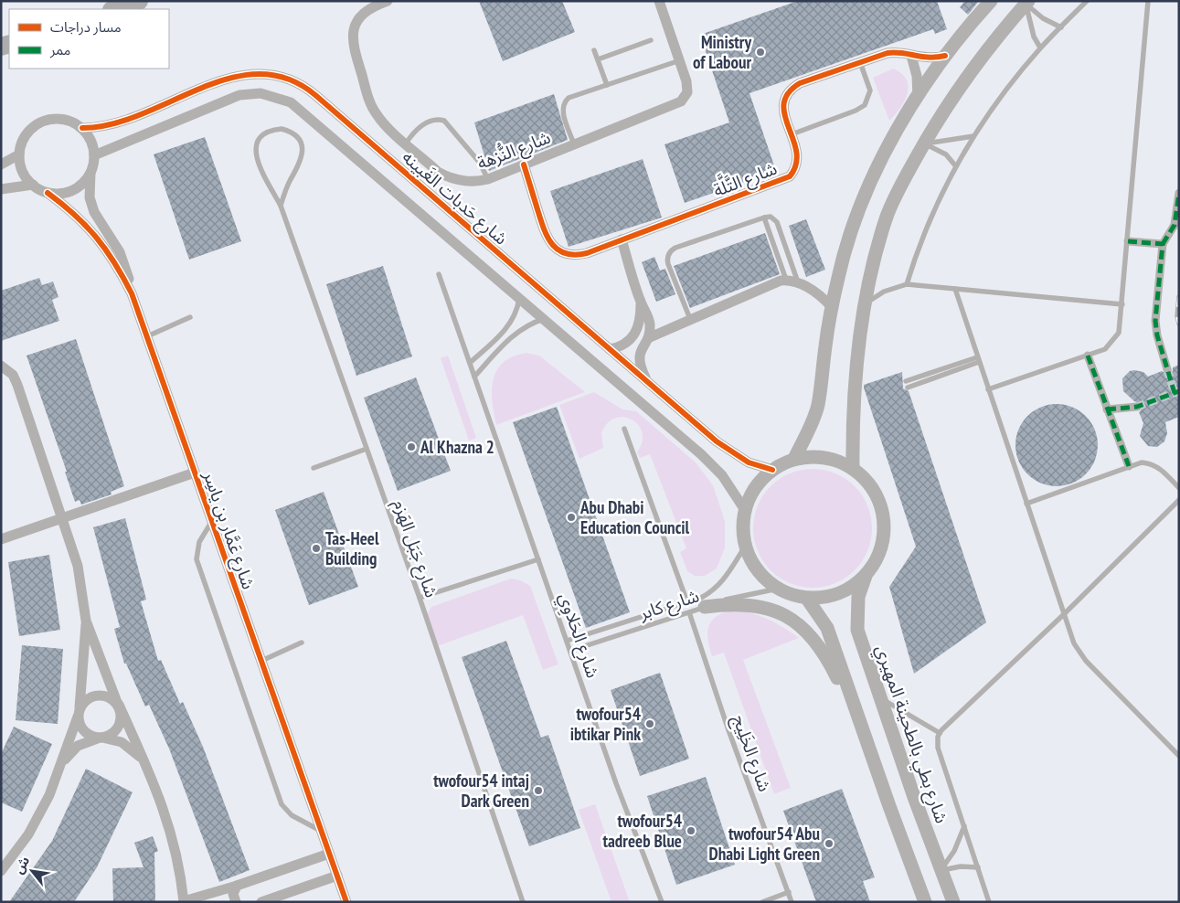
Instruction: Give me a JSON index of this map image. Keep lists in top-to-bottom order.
{
  "streets": {
    "street": [
      "شارع النُّزهة",
      "شارع التَّلَّة",
      "شارع حَدبات الغَبينه",
      "شارع عَمَّار بن ياسِر",
      "شارع بطي بالطحينة المهيري"
    ],
    "lane": [
      "شارع جَبَل الهَزم",
      "شارع كابر",
      "شارع الحَلاوِي",
      "شارع الخَلِيج"
    ]
  },
  "crossings": [
    ["شارع النُّزهة", "شارع التَّلَّة"],
    ["شارع حَدبات الغَبينه", "شارع عَمَّار بن ياسِر"],
    ["شارع حَدبات الغَبينه", "شارع كابر"],
    ["شارع حَدبات الغَبينه", "شارع بطي بالطحينة المهيري"],
    ["شارع كابر", "شارع الحَلاوِي"],
    ["شارع كابر", "شارع بطي بالطحينة المهيري"],
    ["شارع كابر", "شارع الخَلِيج"]
  ],
  "places": [
    "Ministry of Labour",
    "Al Khazna 2",
    "Abu Dhabi Education Council",
    "Tas-Heel Building",
    "twofour54 ibtikar Pink",
    "twofour54 intaj Dark Green",
    "twofour54 tadreeb Blue",
    "twofour54 Abu Dhabi Light Green"
  ],
  "legend": ["مسار دراجات", "ممر"],
  "north": "top left"
}
